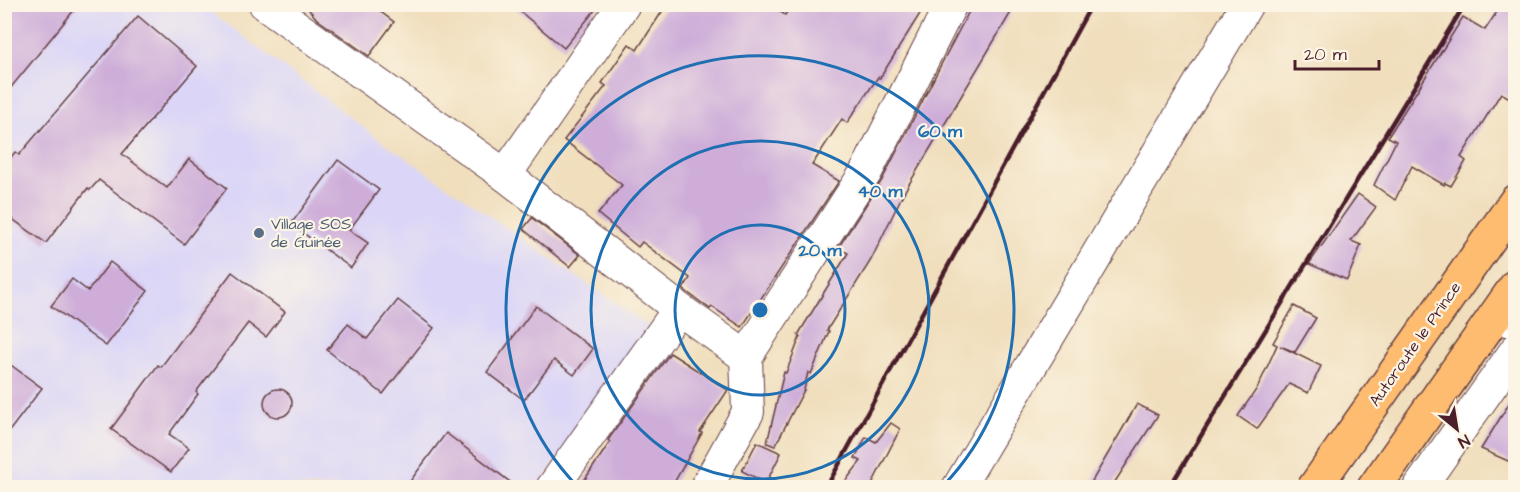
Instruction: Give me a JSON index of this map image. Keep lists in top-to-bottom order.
{
  "streets": {
    "main road": ["Autoroute le Prince"]
  },
  "places": ["Village SOS de Guinée"],
  "scale_bar": "20 m",
  "north": "bottom right",
  "rings": ["60 m", "40 m", "20 m"]
}
